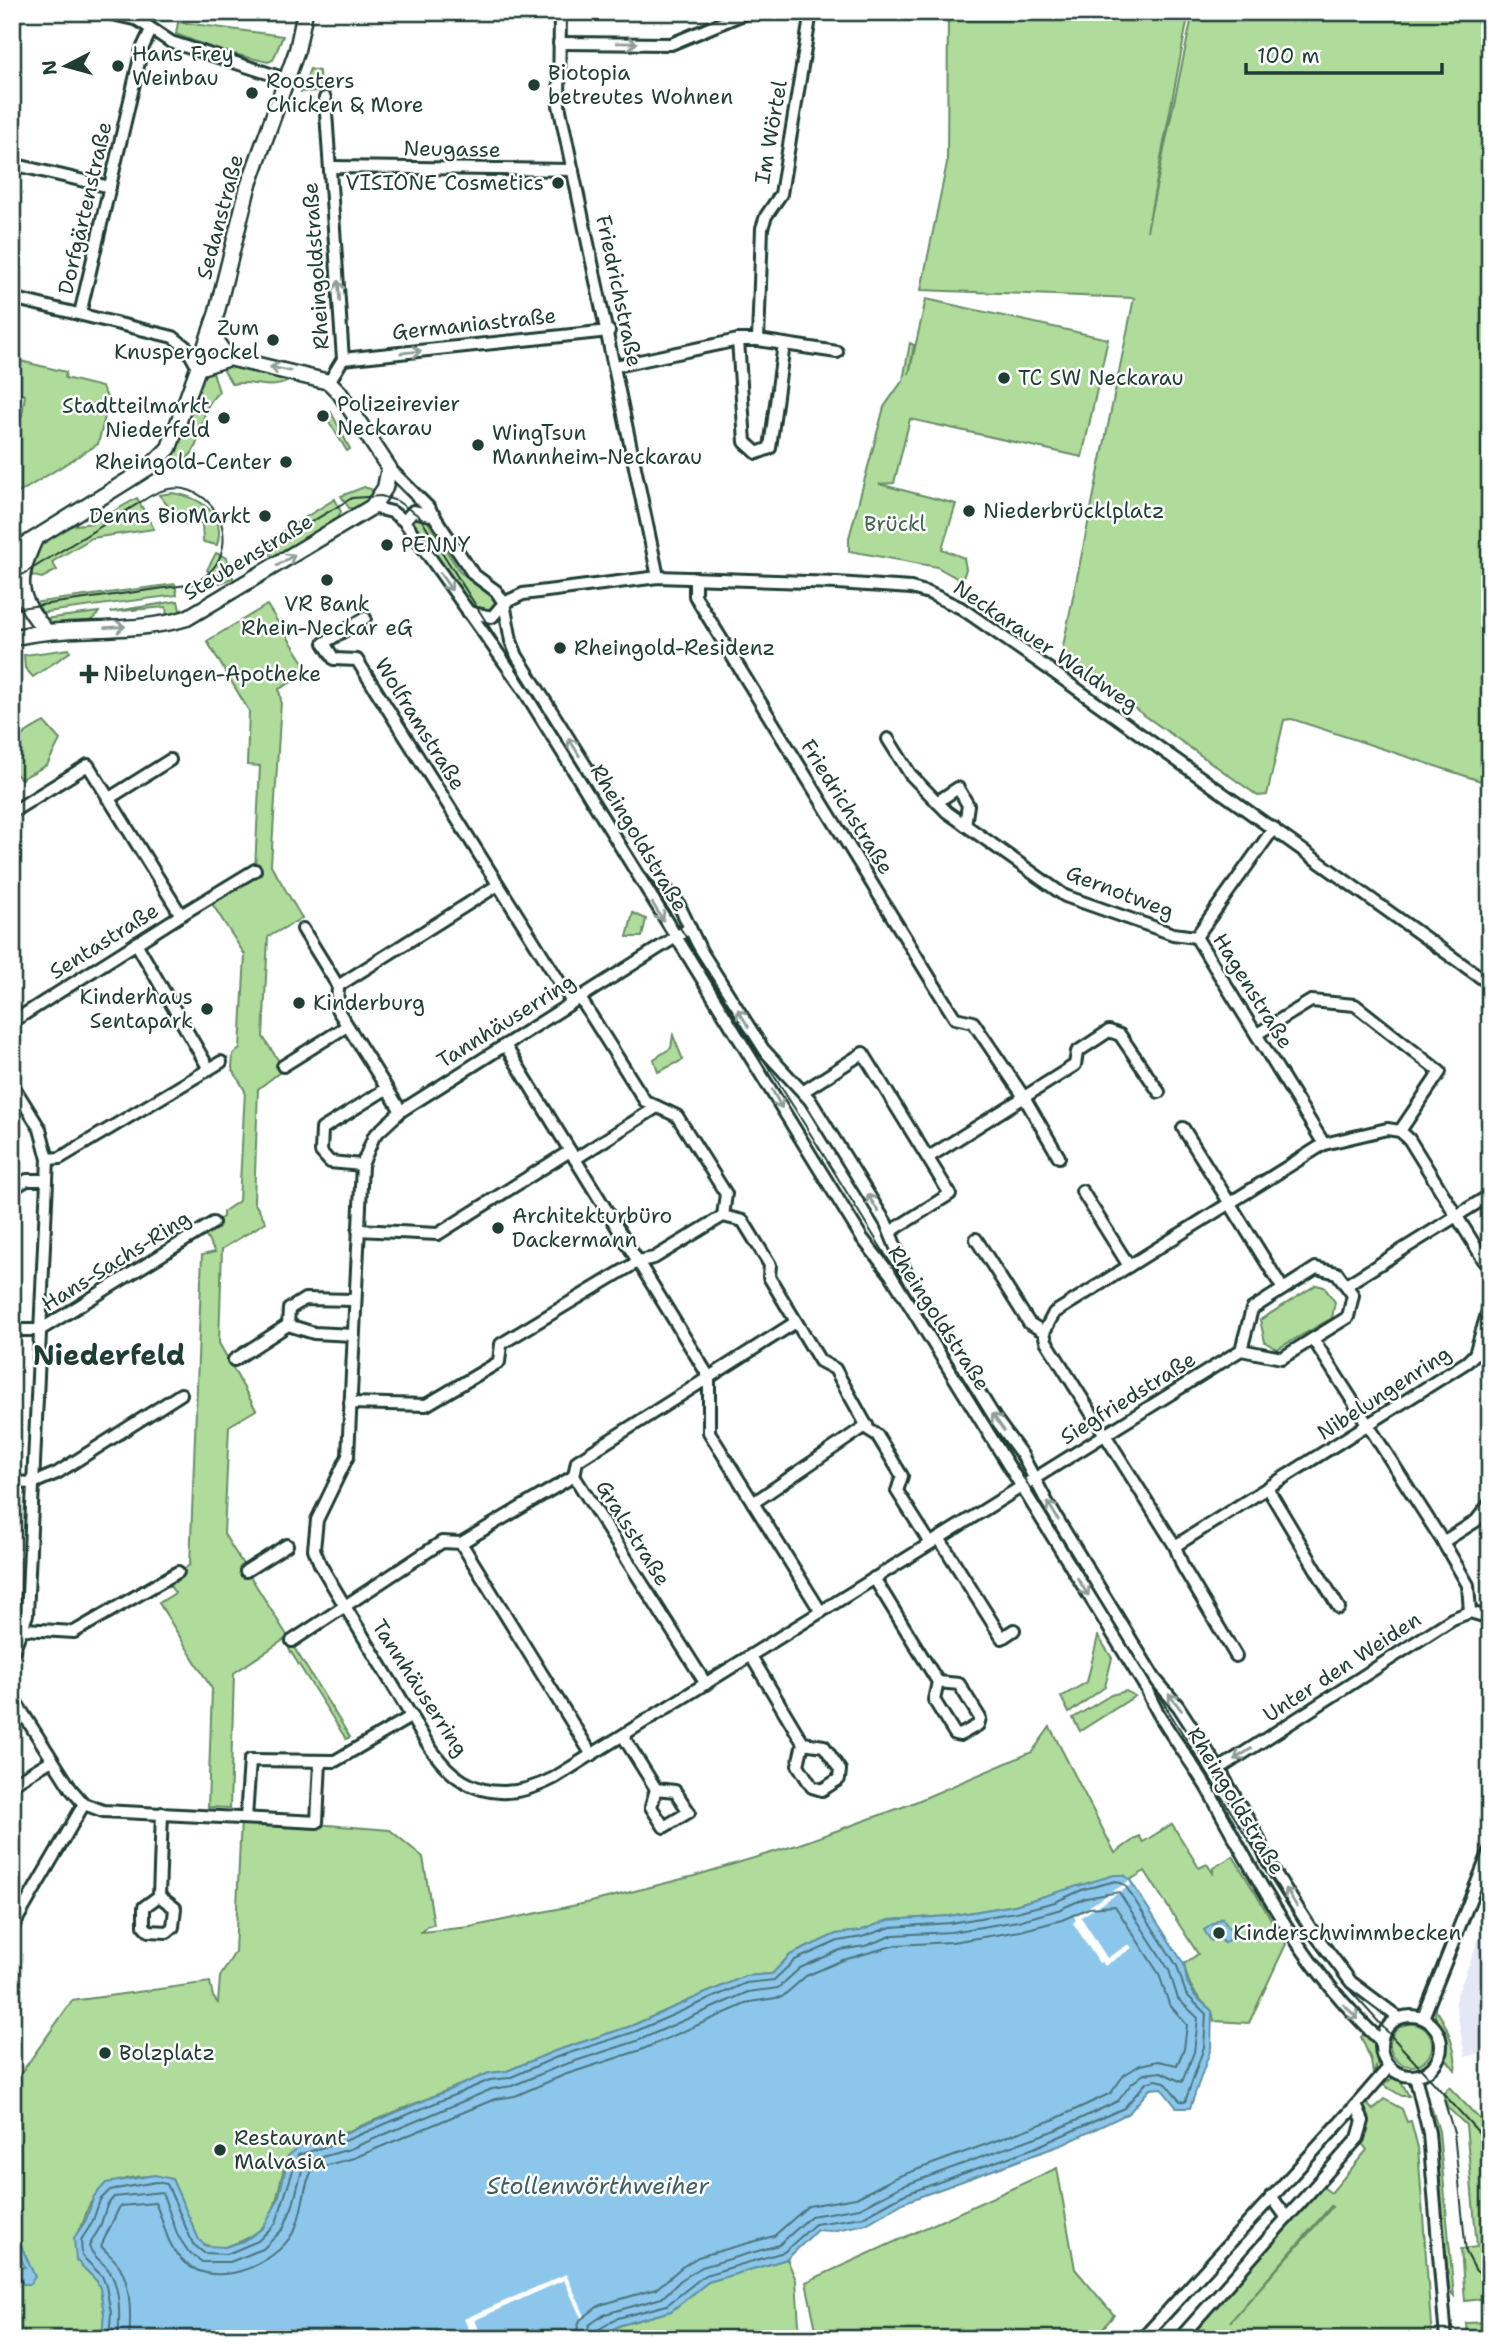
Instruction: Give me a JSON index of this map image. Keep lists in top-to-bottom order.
{
  "streets": {
    "street": [
      "Im Wörtel",
      "Neugasse",
      "Dorfgärtenstraße",
      "Sedanstraße",
      "Rheingoldstraße",
      "Friedrichstraße",
      "Germaniastraße",
      "Steubenstraße",
      "Neckarauer Waldweg",
      "Wolframstraße",
      "Gernotweg",
      "Sentastraße",
      "Hagenstraße",
      "Tannhäuserring",
      "Hans-Sachs-Ring",
      "Nibelungenring",
      "Siegfriedstraße",
      "Gralsstraße",
      "Unter den Weiden"
    ]
  },
  "crossings": [
    ["Neugasse", "Rheingoldstraße"],
    ["Neugasse", "Friedrichstraße"],
    ["Rheingoldstraße", "Germaniastraße"],
    ["Rheingoldstraße", "Neckarauer Waldweg"],
    ["Rheingoldstraße", "Tannhäuserring"],
    ["Rheingoldstraße", "Siegfriedstraße"],
    ["Rheingoldstraße", "Unter den Weiden"],
    ["Friedrichstraße", "Germaniastraße"],
    ["Friedrichstraße", "Neckarauer Waldweg"],
    ["Neckarauer Waldweg", "Hagenstraße"],
    ["Wolframstraße", "Tannhäuserring"],
    ["Gernotweg", "Hagenstraße"],
    ["Tannhäuserring", "Siegfriedstraße"],
    ["Tannhäuserring", "Gralsstraße"]
  ],
  "one_way": ["Germaniastraße", "Steubenstraße", "Unter den Weiden"],
  "districts": ["Niederfeld"],
  "water": ["Stollenwörthweiher"],
  "parks": ["Brückl"],
  "places": {
    "other": [
      "Hans Frey Weinbau",
      "Biotopia betreutes Wohnen",
      "Roosters Chicken & More",
      "VISIONE Cosmetics",
      "Zum Knuspergockel",
      "TC SW Neckarau",
      "Polizeirevier Neckarau",
      "Stadtteilmarkt Niederfeld",
      "WingTsun Mannheim-Neckarau",
      "Rheingold-Center",
      "Niederbrücklplatz",
      "Denns BioMarkt",
      "PENNY",
      "VR Bank Rhein-Neckar eG",
      "Rheingold-Residenz",
      "Kinderburg",
      "Kinderhaus Sentapark",
      "Architekturbüro Dackermann",
      "Kinderschwimmbecken",
      "Bolzplatz",
      "Restaurant Malvasia"
    ],
    "health": ["Nibelungen-Apotheke"]
  },
  "scale_bar": "100 m",
  "north": "left"
}
